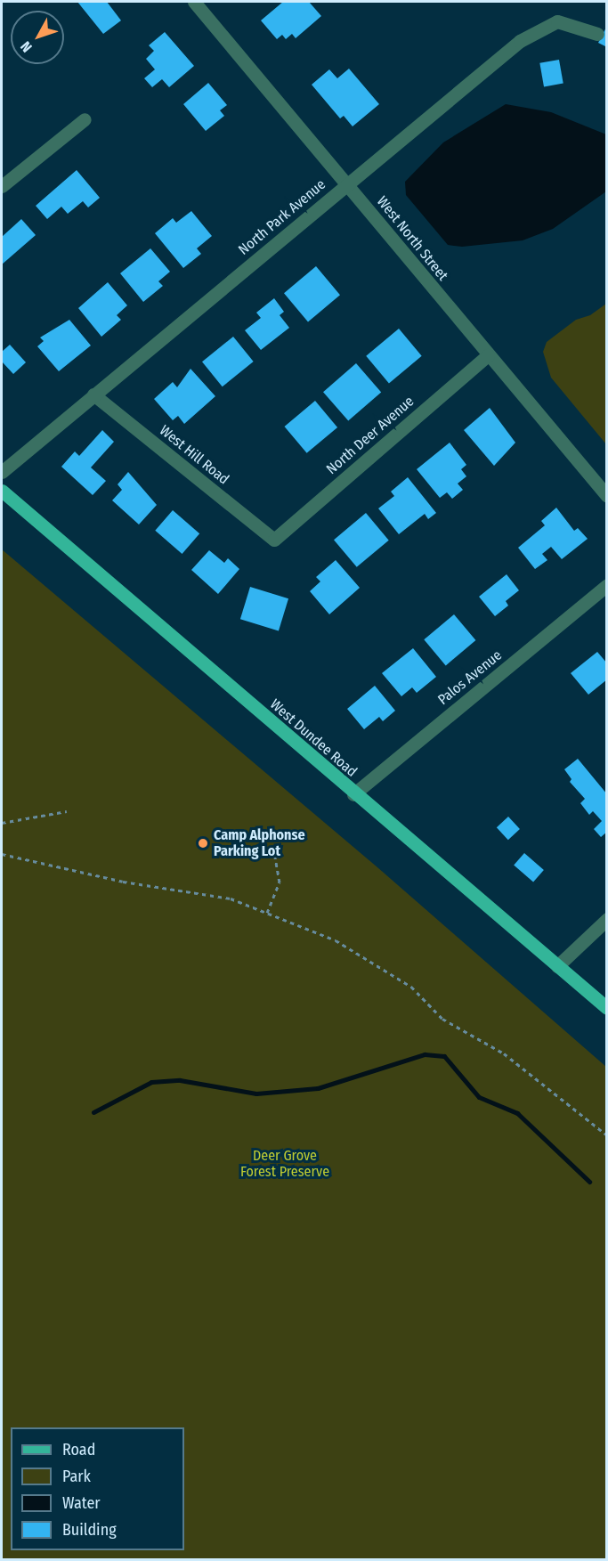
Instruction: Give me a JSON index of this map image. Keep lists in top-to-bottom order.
{
  "streets": {
    "main road": ["West Dundee Road"],
    "street": [
      "North Park Avenue",
      "West North Street",
      "North Deer Avenue",
      "West Hill Road",
      "Palos Avenue"
    ]
  },
  "crossings": [
    ["North Park Avenue", "West North Street"],
    ["North Park Avenue", "West Hill Road"],
    ["West North Street", "North Deer Avenue"],
    ["North Deer Avenue", "West Hill Road"],
    ["Palos Avenue", "West Dundee Road"]
  ],
  "parks": ["Deer Grove Forest Preserve"],
  "places": ["Camp Alphonse Parking Lot"],
  "legend": [
    "Road",
    "Park",
    "Water",
    "Building"
  ],
  "north": "bottom left"
}
